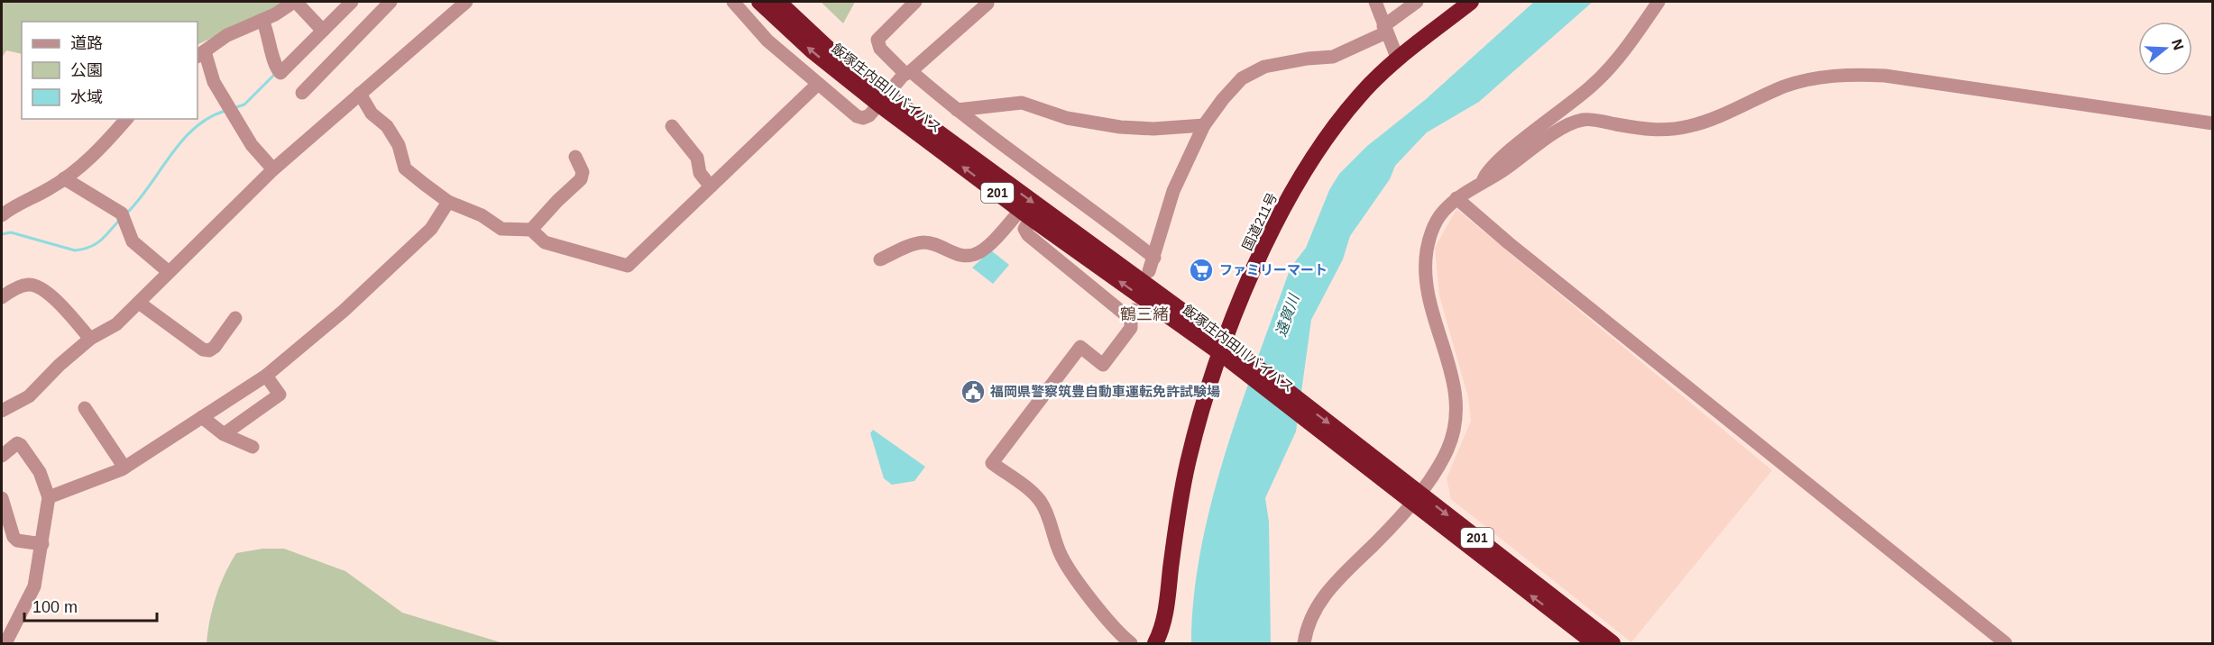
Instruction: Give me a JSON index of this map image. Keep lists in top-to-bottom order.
{
  "streets": {
    "highway": ["飯塚庄内田川バイパス", "201", "国道211号"]
  },
  "crossings": [
    ["飯塚庄内田川バイパス", "国道211号"]
  ],
  "districts": ["鶴三緒"],
  "water": ["遠賀川"],
  "places": {
    "supermarket": ["ファミリーマート"],
    "public building": ["福岡県警察筑豊自動車運転免許試験場"]
  },
  "legend": ["道路", "公園", "水域"],
  "scale_bar": "100 m",
  "north": "right"
}
